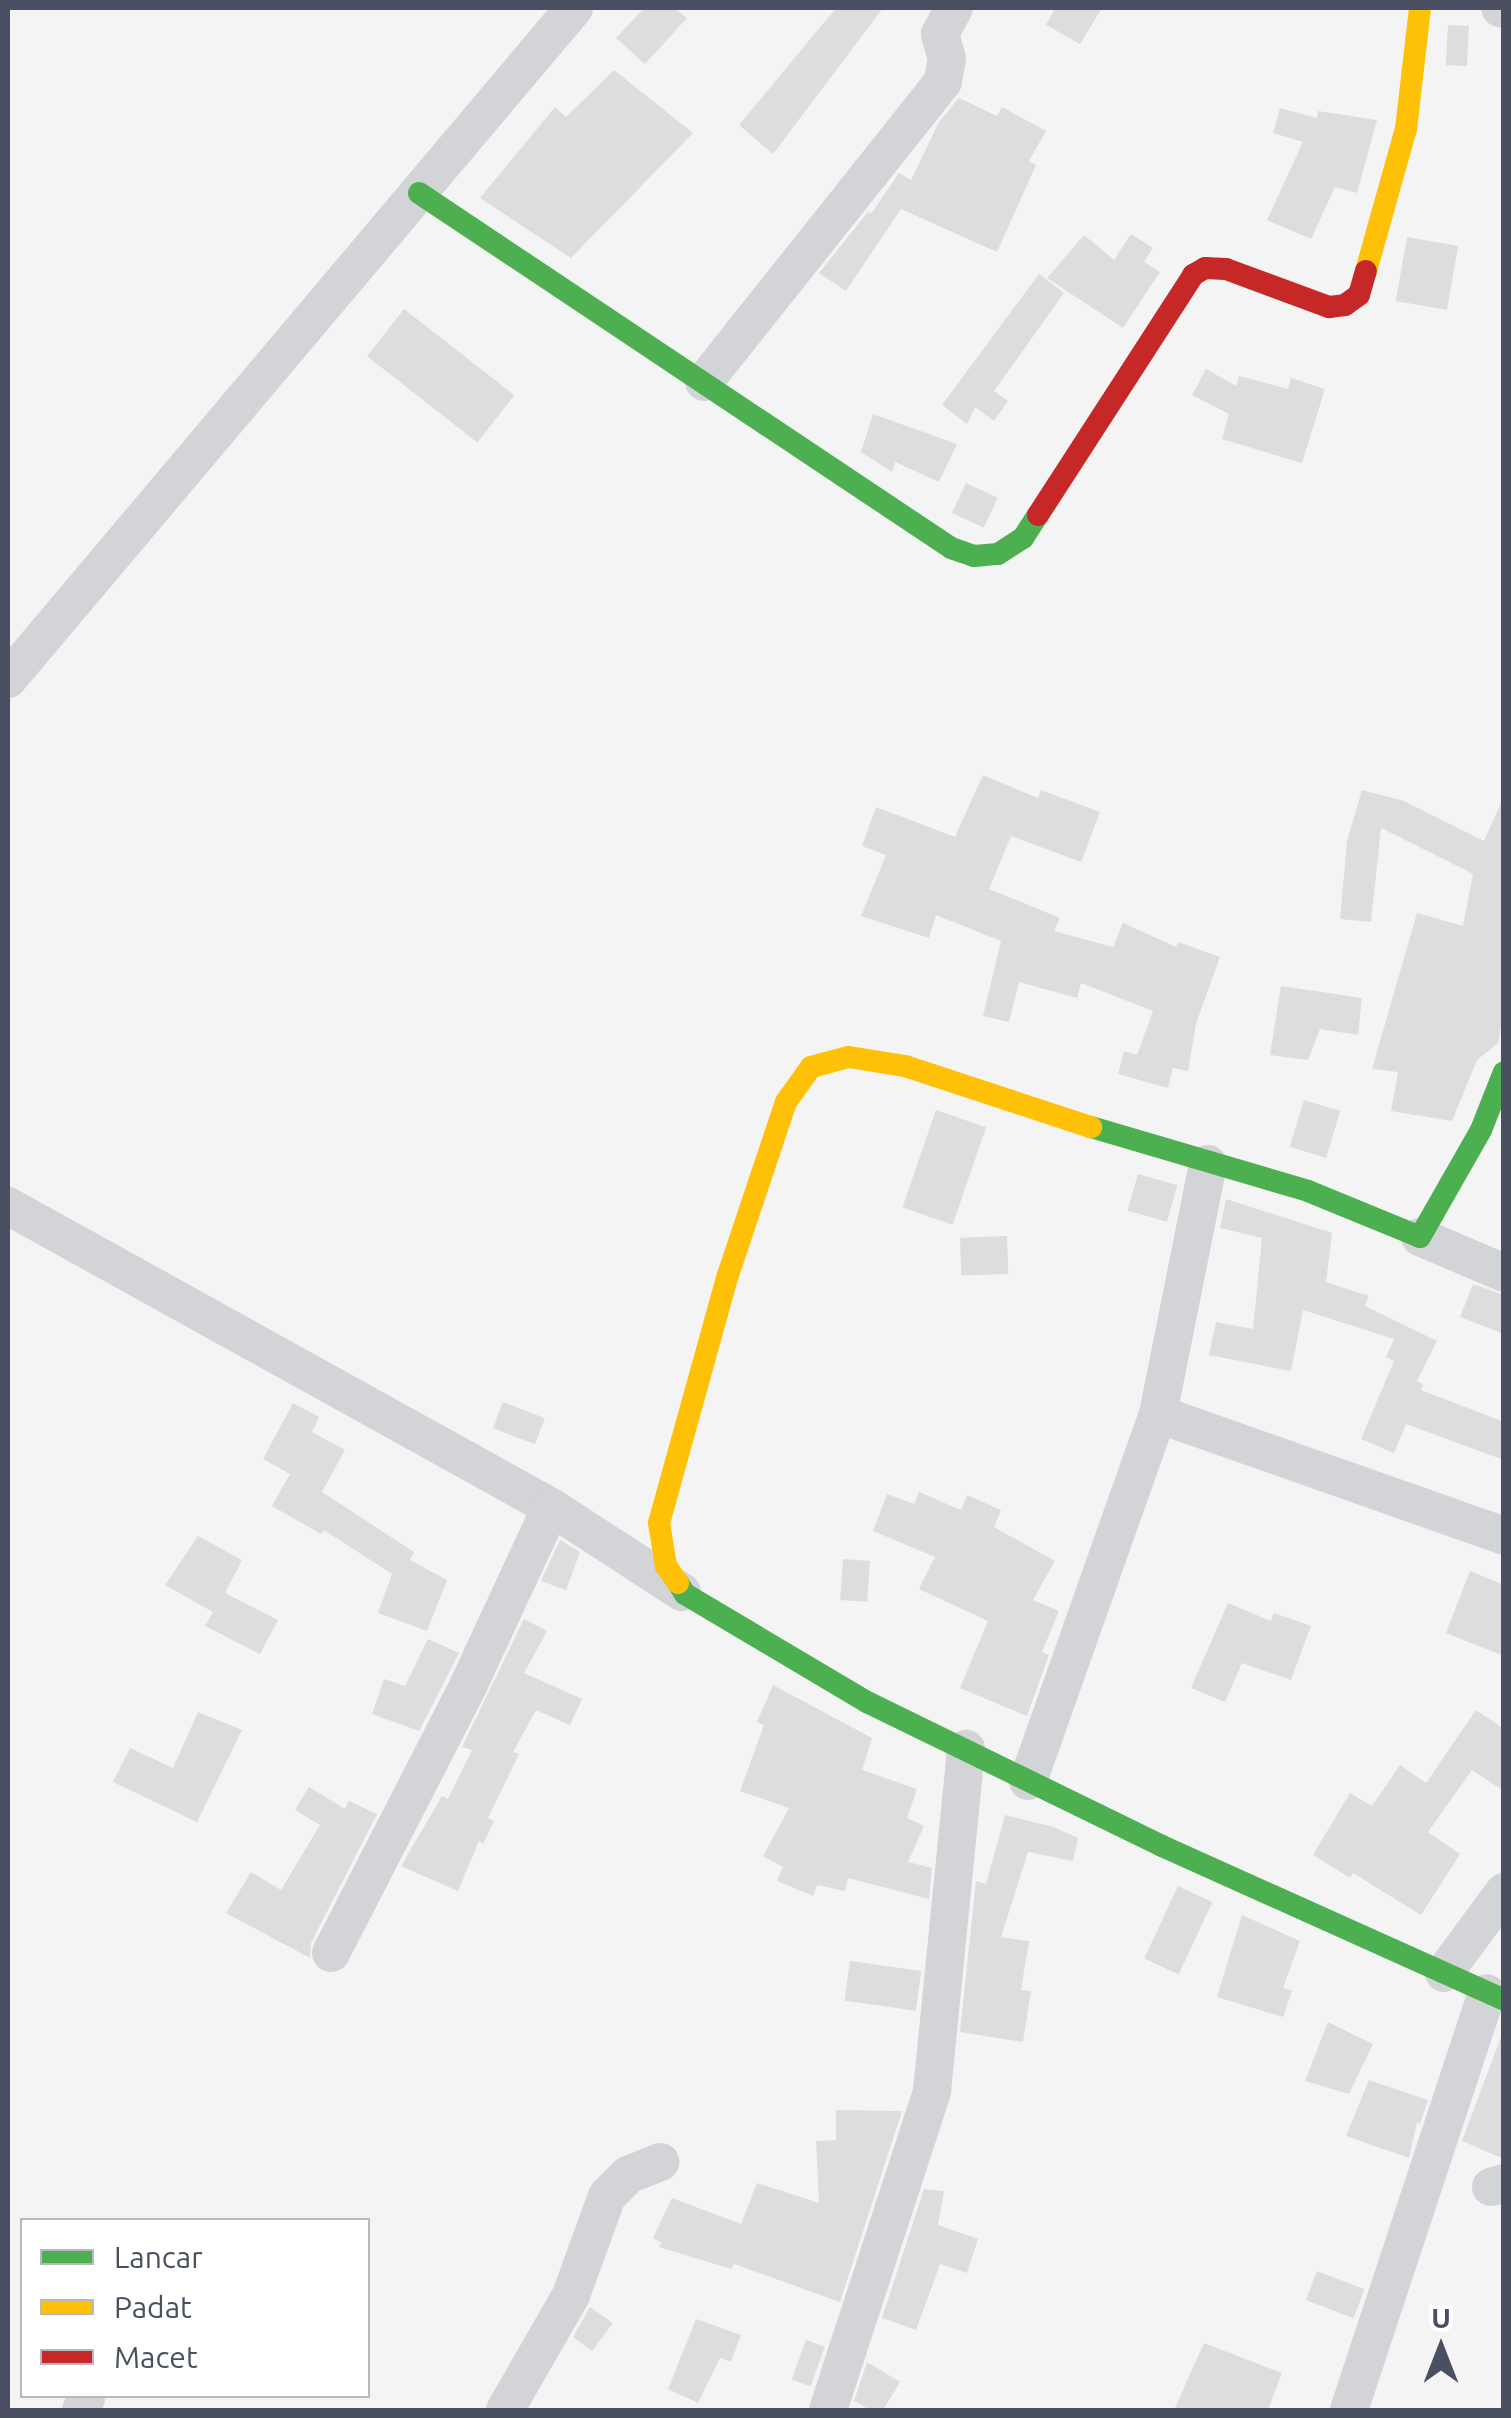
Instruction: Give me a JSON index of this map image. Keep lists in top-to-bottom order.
{
  "legend": ["Lancar", "Padat", "Macet"],
  "north": "top"
}
